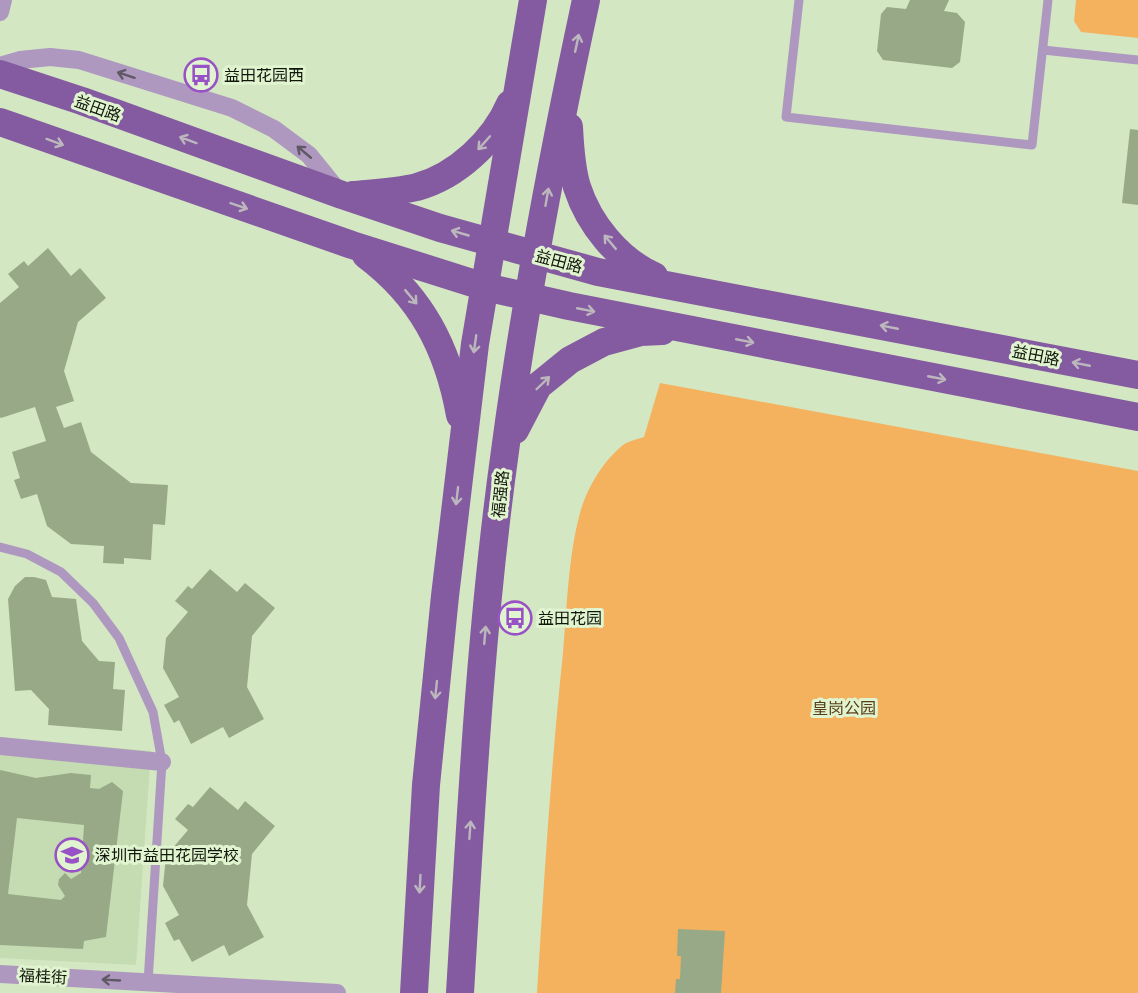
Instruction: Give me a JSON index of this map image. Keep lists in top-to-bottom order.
{
  "streets": {
    "main road": ["益田路", "福强路"],
    "street": ["福桂街"]
  },
  "crossings": [
    ["益田路", "福强路"]
  ],
  "one_way": ["福桂街"],
  "parks": ["皇岗公园"],
  "places": {
    "bus stop": ["益田花园西", "益田花园"],
    "school or university": ["深圳市益田花园学校"]
  }
}
